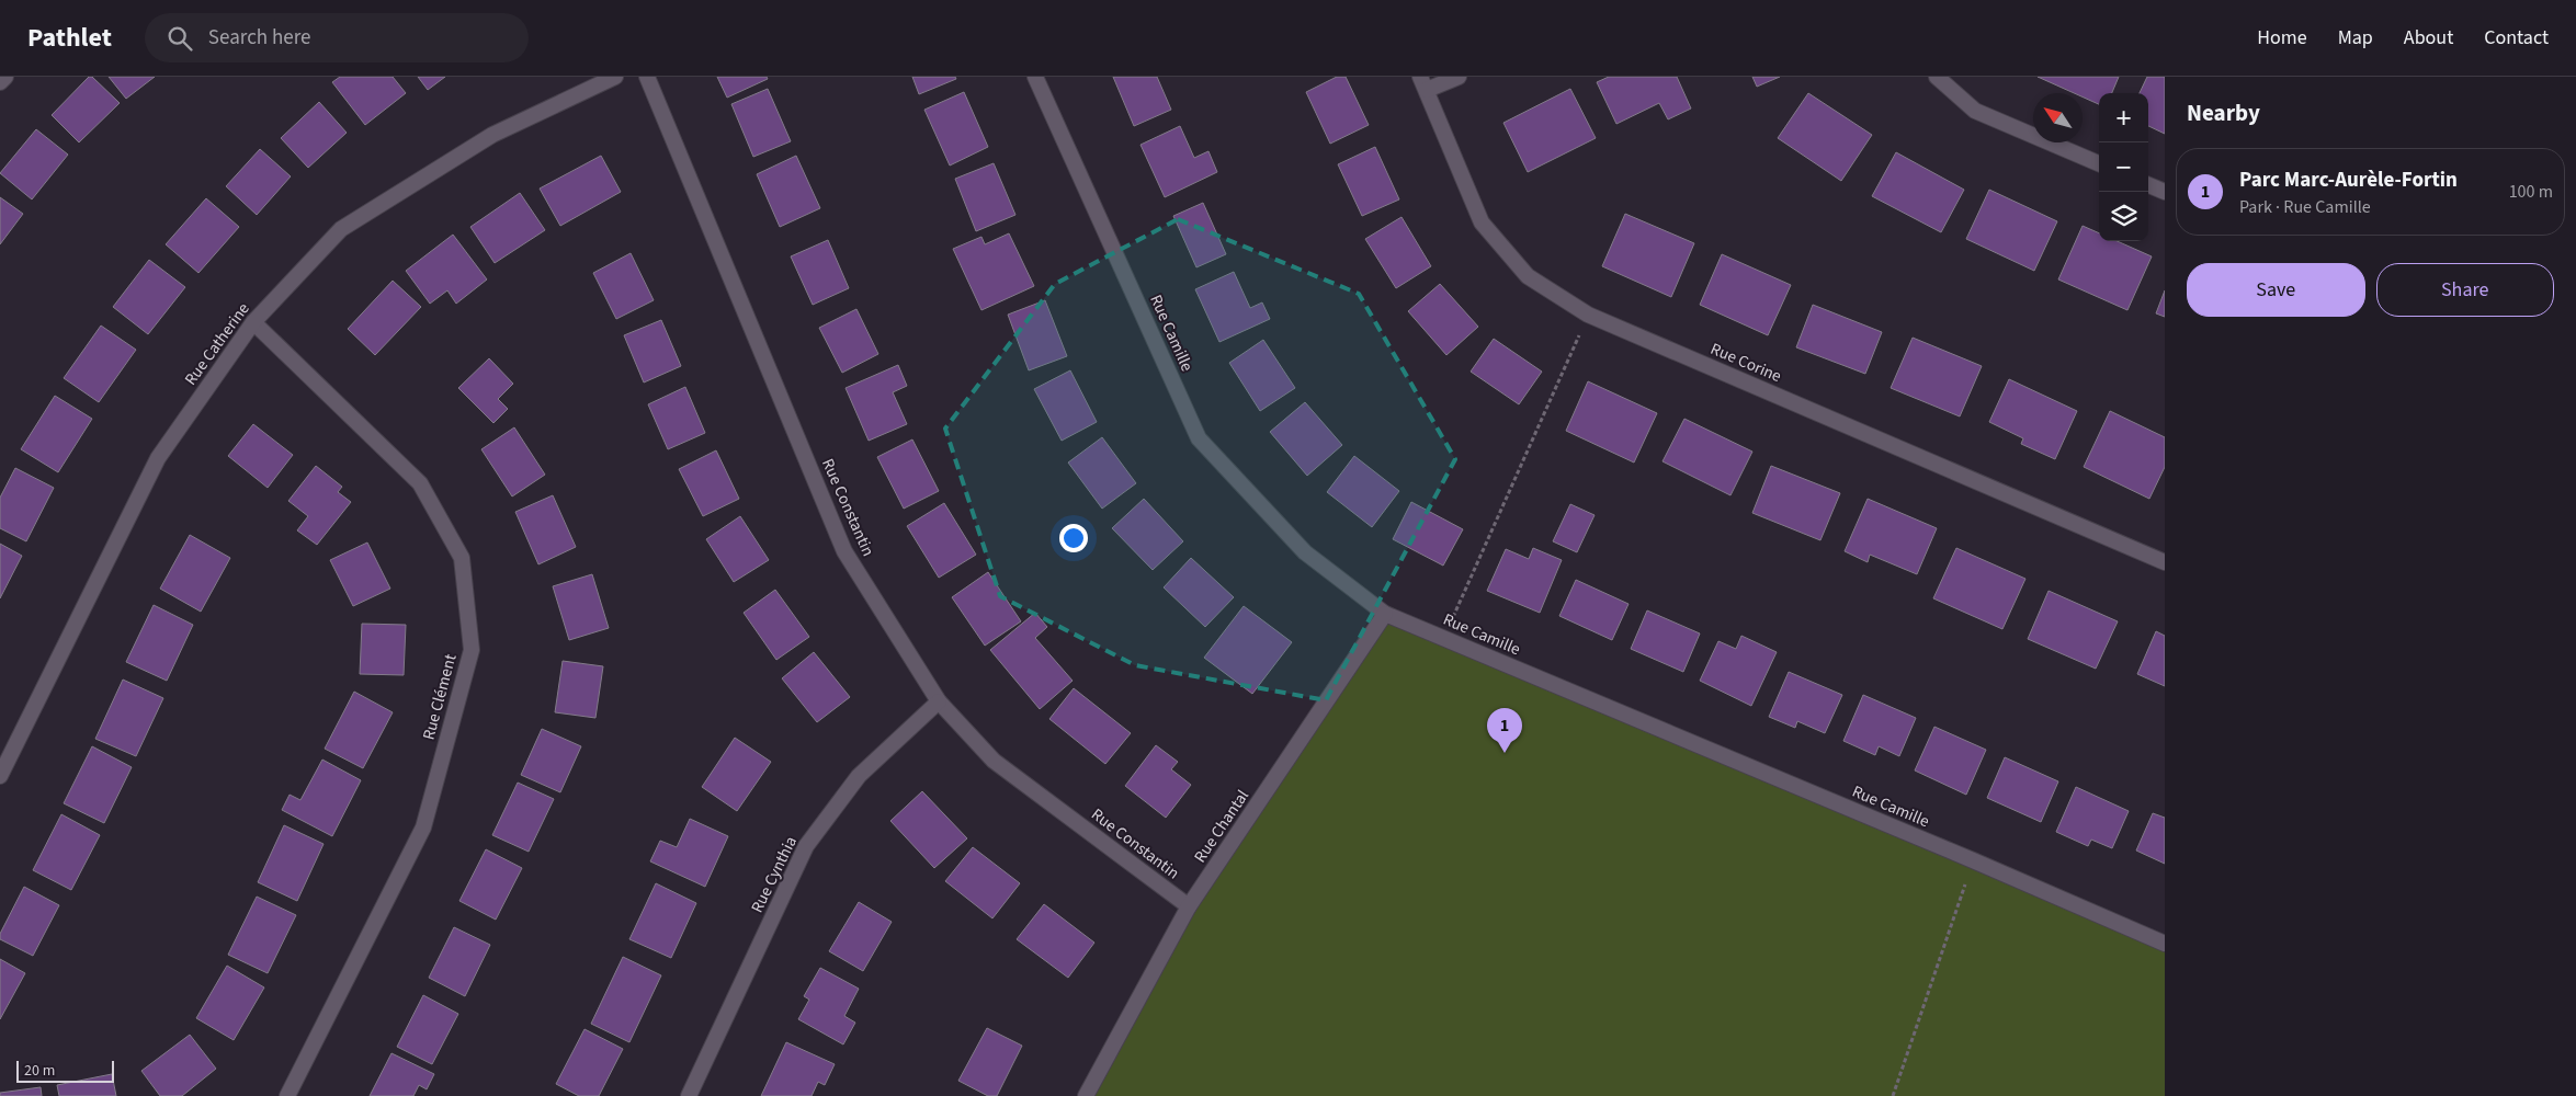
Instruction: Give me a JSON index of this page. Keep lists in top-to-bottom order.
{
  "streets": {
    "street": [
      "Rue Camille",
      "Rue Catherine",
      "Rue Corine",
      "Rue Constantin",
      "Rue Clément",
      "Rue Chantal",
      "Rue Cynthia"
    ]
  },
  "crossings": [
    ["Rue Camille", "Rue Chantal"],
    ["Rue Catherine", "Rue Clément"],
    ["Rue Constantin", "Rue Chantal"],
    ["Rue Constantin", "Rue Cynthia"]
  ],
  "scale_bar": "20 m",
  "north": "top left",
  "page": {
    "header": "Pathlet",
    "search": "Search here",
    "nav": [
      "Home",
      "Map",
      "About",
      "Contact"
    ],
    "heading": "Nearby",
    "map_buttons": ["+", "−"],
    "list": [
      {
        "mark": "1",
        "name": "Parc Marc-Aurèle-Fortin",
        "note": "Park · Rue Camille",
        "value": "100 m"
      }
    ],
    "buttons": ["Save", "Share"],
    "pins": "1",
    "scale": "20 m"
  }
}
